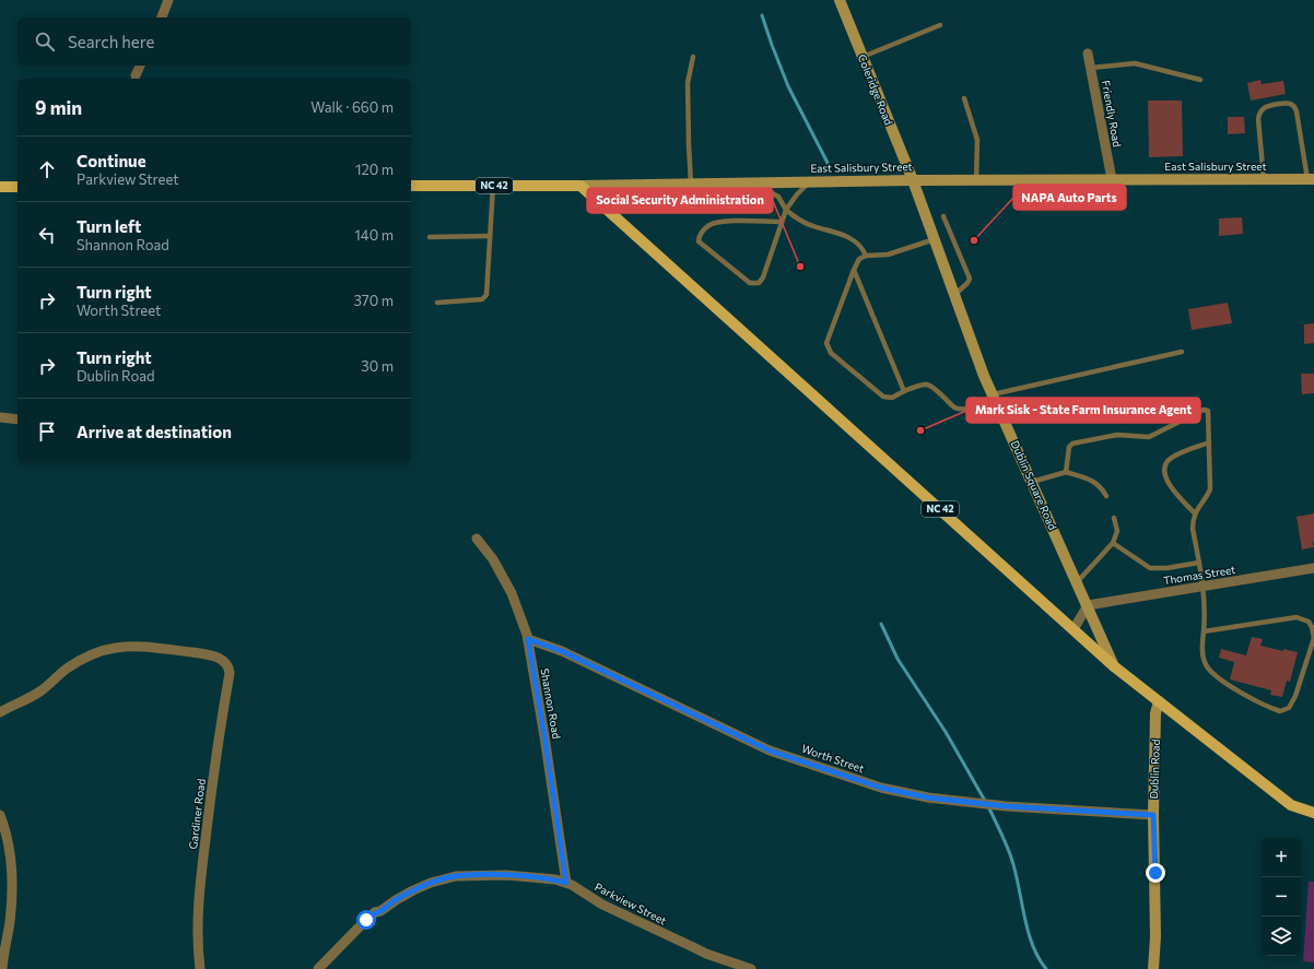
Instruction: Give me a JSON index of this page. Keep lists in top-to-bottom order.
{
  "streets": {
    "main road": ["East Salisbury Street", "NC 42"],
    "street": [
      "Coleridge Road",
      "Friendly Road",
      "Dublin Square Road",
      "Thomas Street",
      "Shannon Road",
      "Worth Street",
      "Dublin Road",
      "Gardiner Road",
      "Parkview Street"
    ]
  },
  "crossings": [
    ["Coleridge Road", "East Salisbury Street"],
    ["Coleridge Road", "Dublin Square Road"],
    ["Friendly Road", "East Salisbury Street"],
    ["East Salisbury Street", "NC 42"],
    ["East Salisbury Street", "Dublin Square Road"],
    ["NC 42", "Dublin Square Road"],
    ["NC 42", "Dublin Road"],
    ["Dublin Square Road", "Thomas Street"],
    ["Shannon Road", "Worth Street"],
    ["Shannon Road", "Parkview Street"],
    ["Worth Street", "Dublin Road"]
  ],
  "places": ["NAPA Auto Parts", "Social Security Administration", "Mark Sisk - State Farm Insurance Agent"],
  "page": {
    "search": "Search here",
    "heading": ["9 min", "Walk · 660 m"],
    "list": [
      ["Continue", "Parkview Street", "120 m"],
      ["Turn left", "Shannon Road", "140 m"],
      ["Turn right", "Worth Street", "370 m"],
      ["Turn right", "Dublin Road", "30 m"],
      "Arrive at destination"
    ],
    "map_buttons": ["+", "−"]
  }
}
